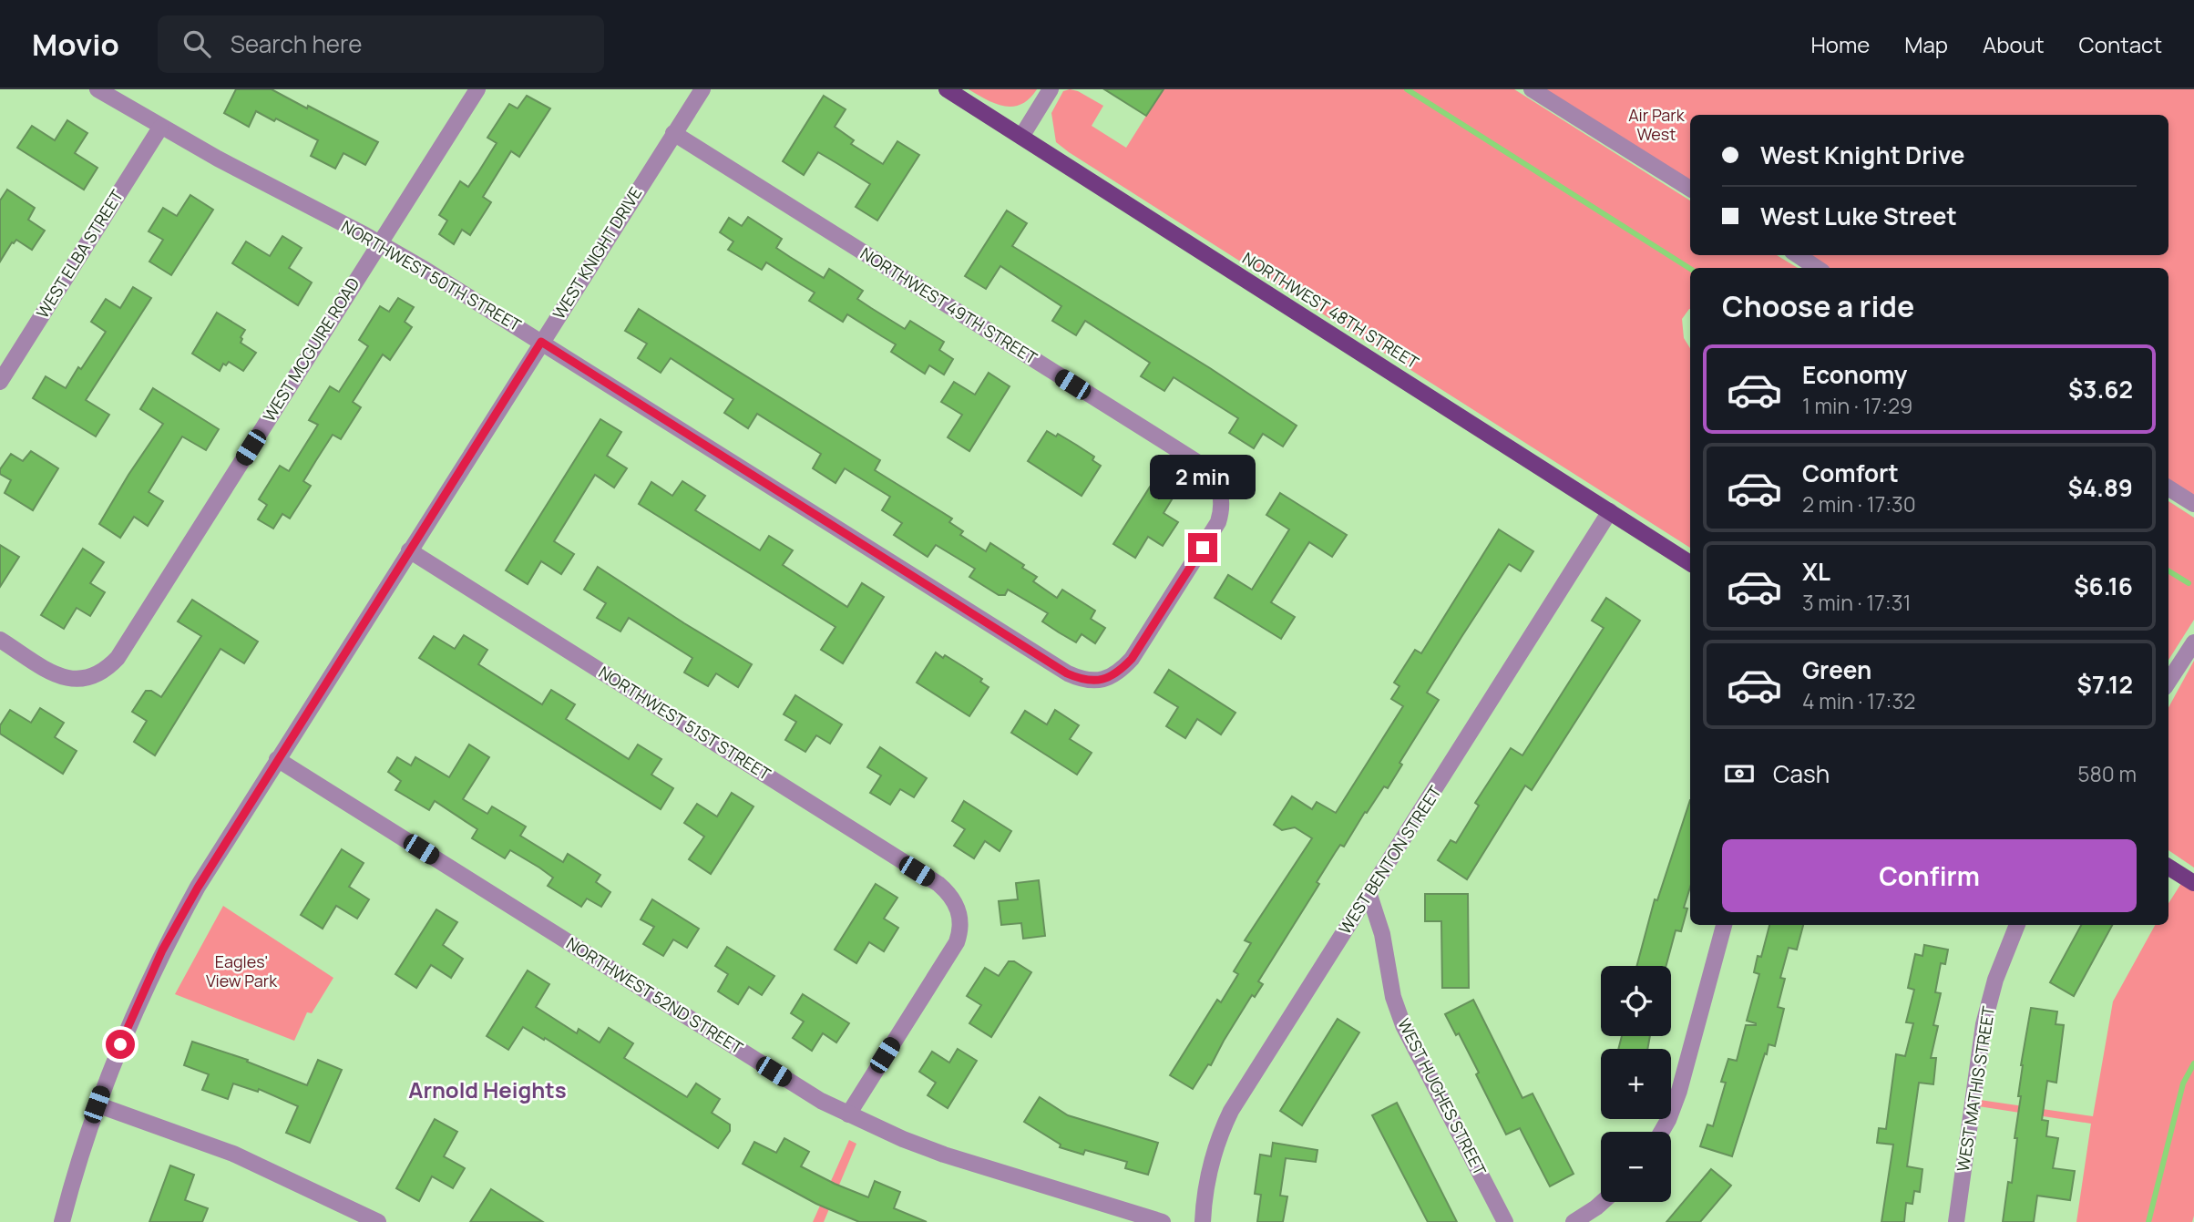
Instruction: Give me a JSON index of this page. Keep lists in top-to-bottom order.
{
  "streets": {
    "main road": ["NORTHWEST 48TH STREET"],
    "street": [
      "WEST KNIGHT DRIVE",
      "WEST ELBA STREET",
      "NORTHWEST 50TH STREET",
      "NORTHWEST 49TH STREET",
      "WEST MCGUIRE ROAD",
      "NORTHWEST 51ST STREET",
      "WEST BENTON STREET",
      "NORTHWEST 52ND STREET",
      "WEST MATHIS STREET",
      "WEST HUGHES STREET"
    ]
  },
  "crossings": [
    ["WEST KNIGHT DRIVE", "NORTHWEST 50TH STREET"],
    ["WEST KNIGHT DRIVE", "NORTHWEST 49TH STREET"],
    ["WEST KNIGHT DRIVE", "NORTHWEST 51ST STREET"],
    ["WEST KNIGHT DRIVE", "NORTHWEST 52ND STREET"],
    ["WEST ELBA STREET", "NORTHWEST 50TH STREET"],
    ["NORTHWEST 50TH STREET", "NORTHWEST 49TH STREET"],
    ["NORTHWEST 50TH STREET", "WEST MCGUIRE ROAD"],
    ["NORTHWEST 48TH STREET", "WEST BENTON STREET"],
    ["NORTHWEST 51ST STREET", "NORTHWEST 52ND STREET"],
    ["WEST BENTON STREET", "WEST HUGHES STREET"]
  ],
  "districts": ["Arnold Heights"],
  "parks": ["Air Park West", "Eagles' View Park"],
  "page": {
    "header": "Movio",
    "search": "Search here",
    "nav": [
      "Home",
      "Map",
      "About",
      "Contact"
    ],
    "banner": ["West Knight Drive", "West Luke Street"],
    "heading": "Choose a ride",
    "list": [
      {
        "name": "Economy",
        "note": "1 min · 17:29",
        "value": "$3.62"
      },
      {
        "name": "Comfort",
        "note": "2 min · 17:30",
        "value": "$4.89"
      },
      {
        "name": "XL",
        "note": "3 min · 17:31",
        "value": "$6.16"
      },
      {
        "name": "Green",
        "note": "4 min · 17:32",
        "value": "$7.12"
      }
    ],
    "bubble": "2 min",
    "pay": ["Cash", "580 m"],
    "buttons": "Confirm",
    "map_buttons": ["+", "−"]
  }
}
